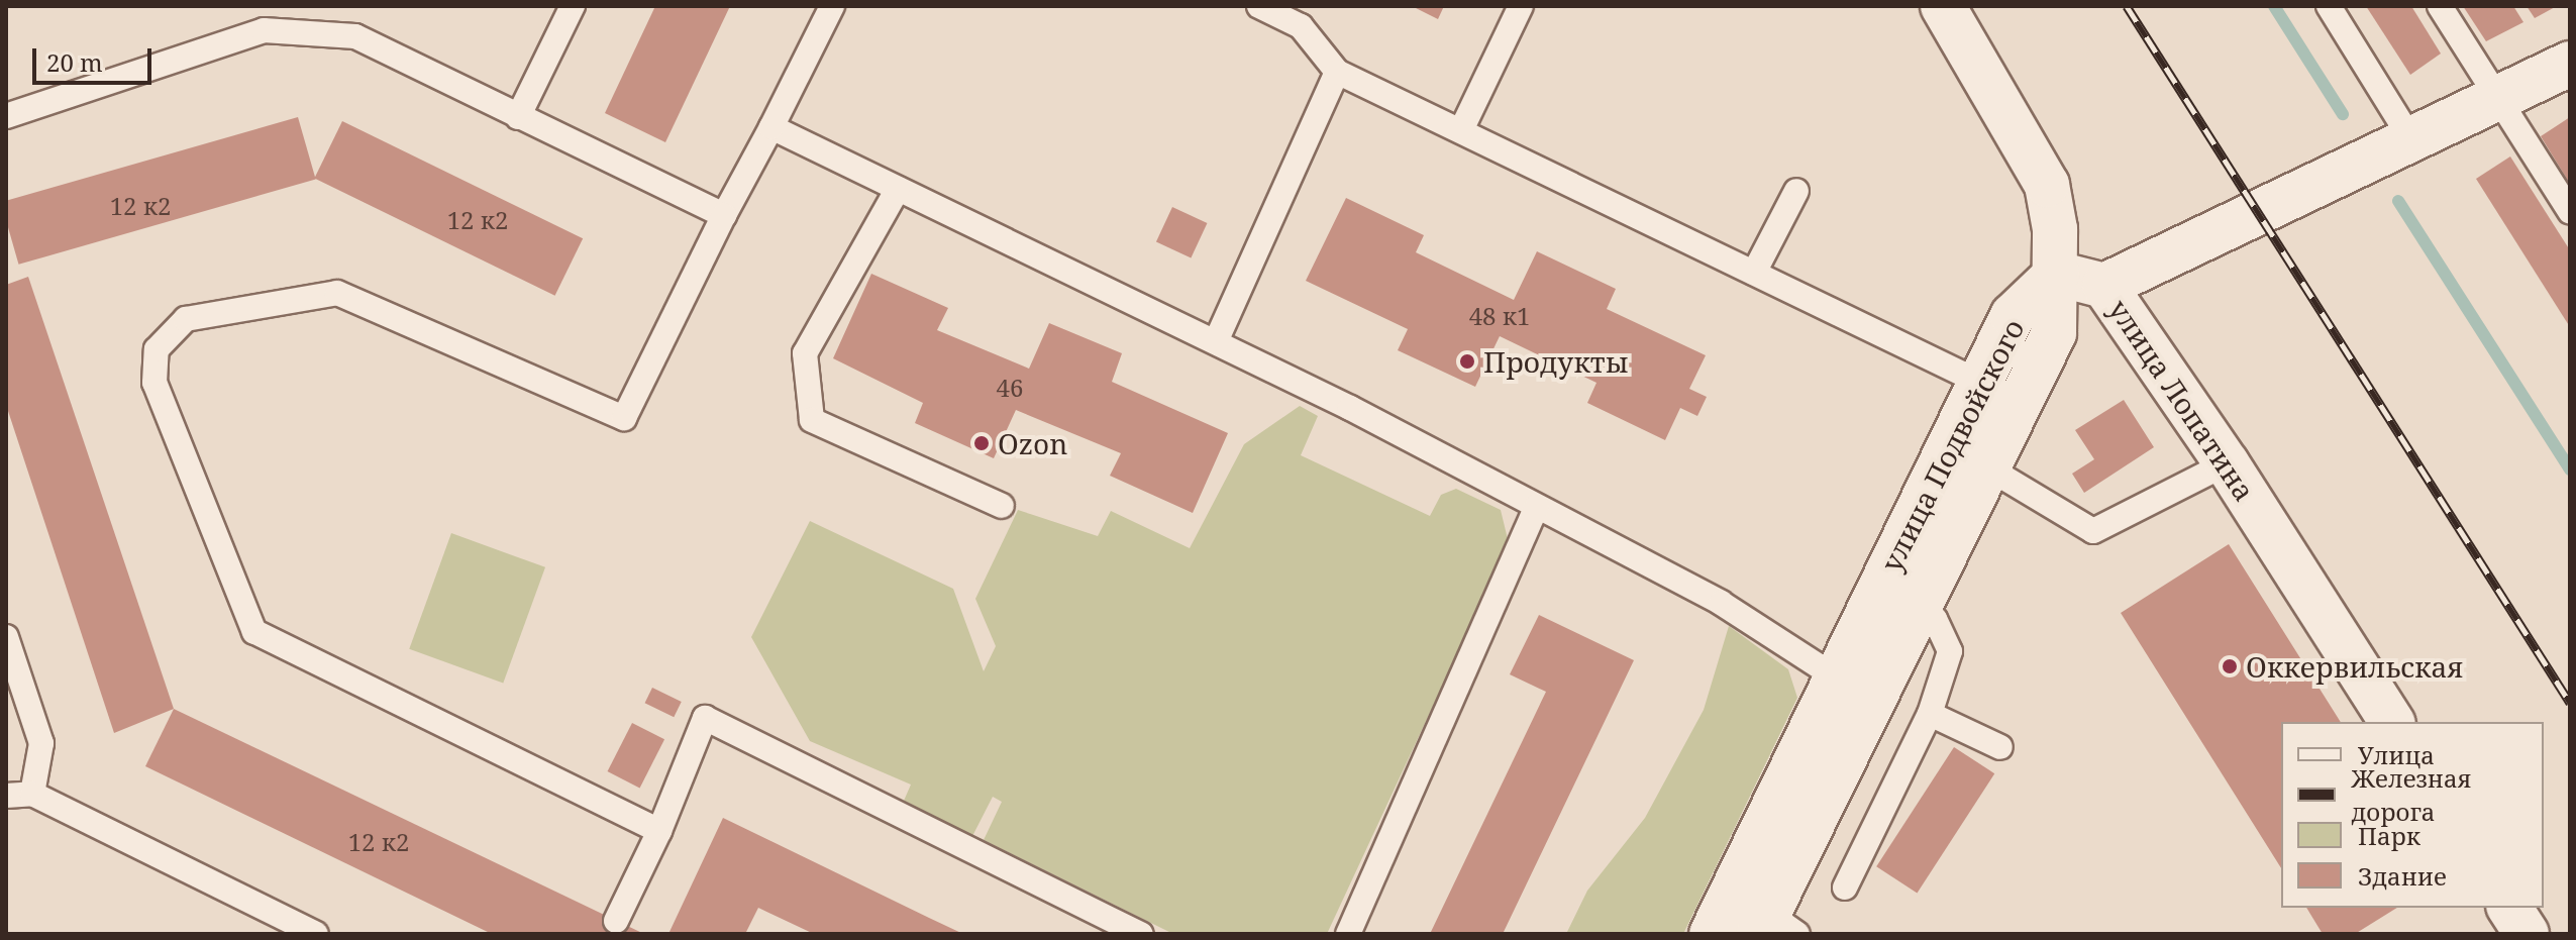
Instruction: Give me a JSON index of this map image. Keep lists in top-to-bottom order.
{
  "streets": {
    "street": ["улица Лопатина", "улица Подвойского"]
  },
  "crossings": [
    ["улица Лопатина", "улица Подвойского"]
  ],
  "places": ["Продукты", "Ozon", "Оккервильская"],
  "house_numbers": [
    "12 к2",
    "12 к2",
    "48 к1",
    "46",
    "12 к2"
  ],
  "legend": [
    "Улица",
    "Железная дорога",
    "Парк",
    "Здание"
  ],
  "scale_bar": "20 m"
}
